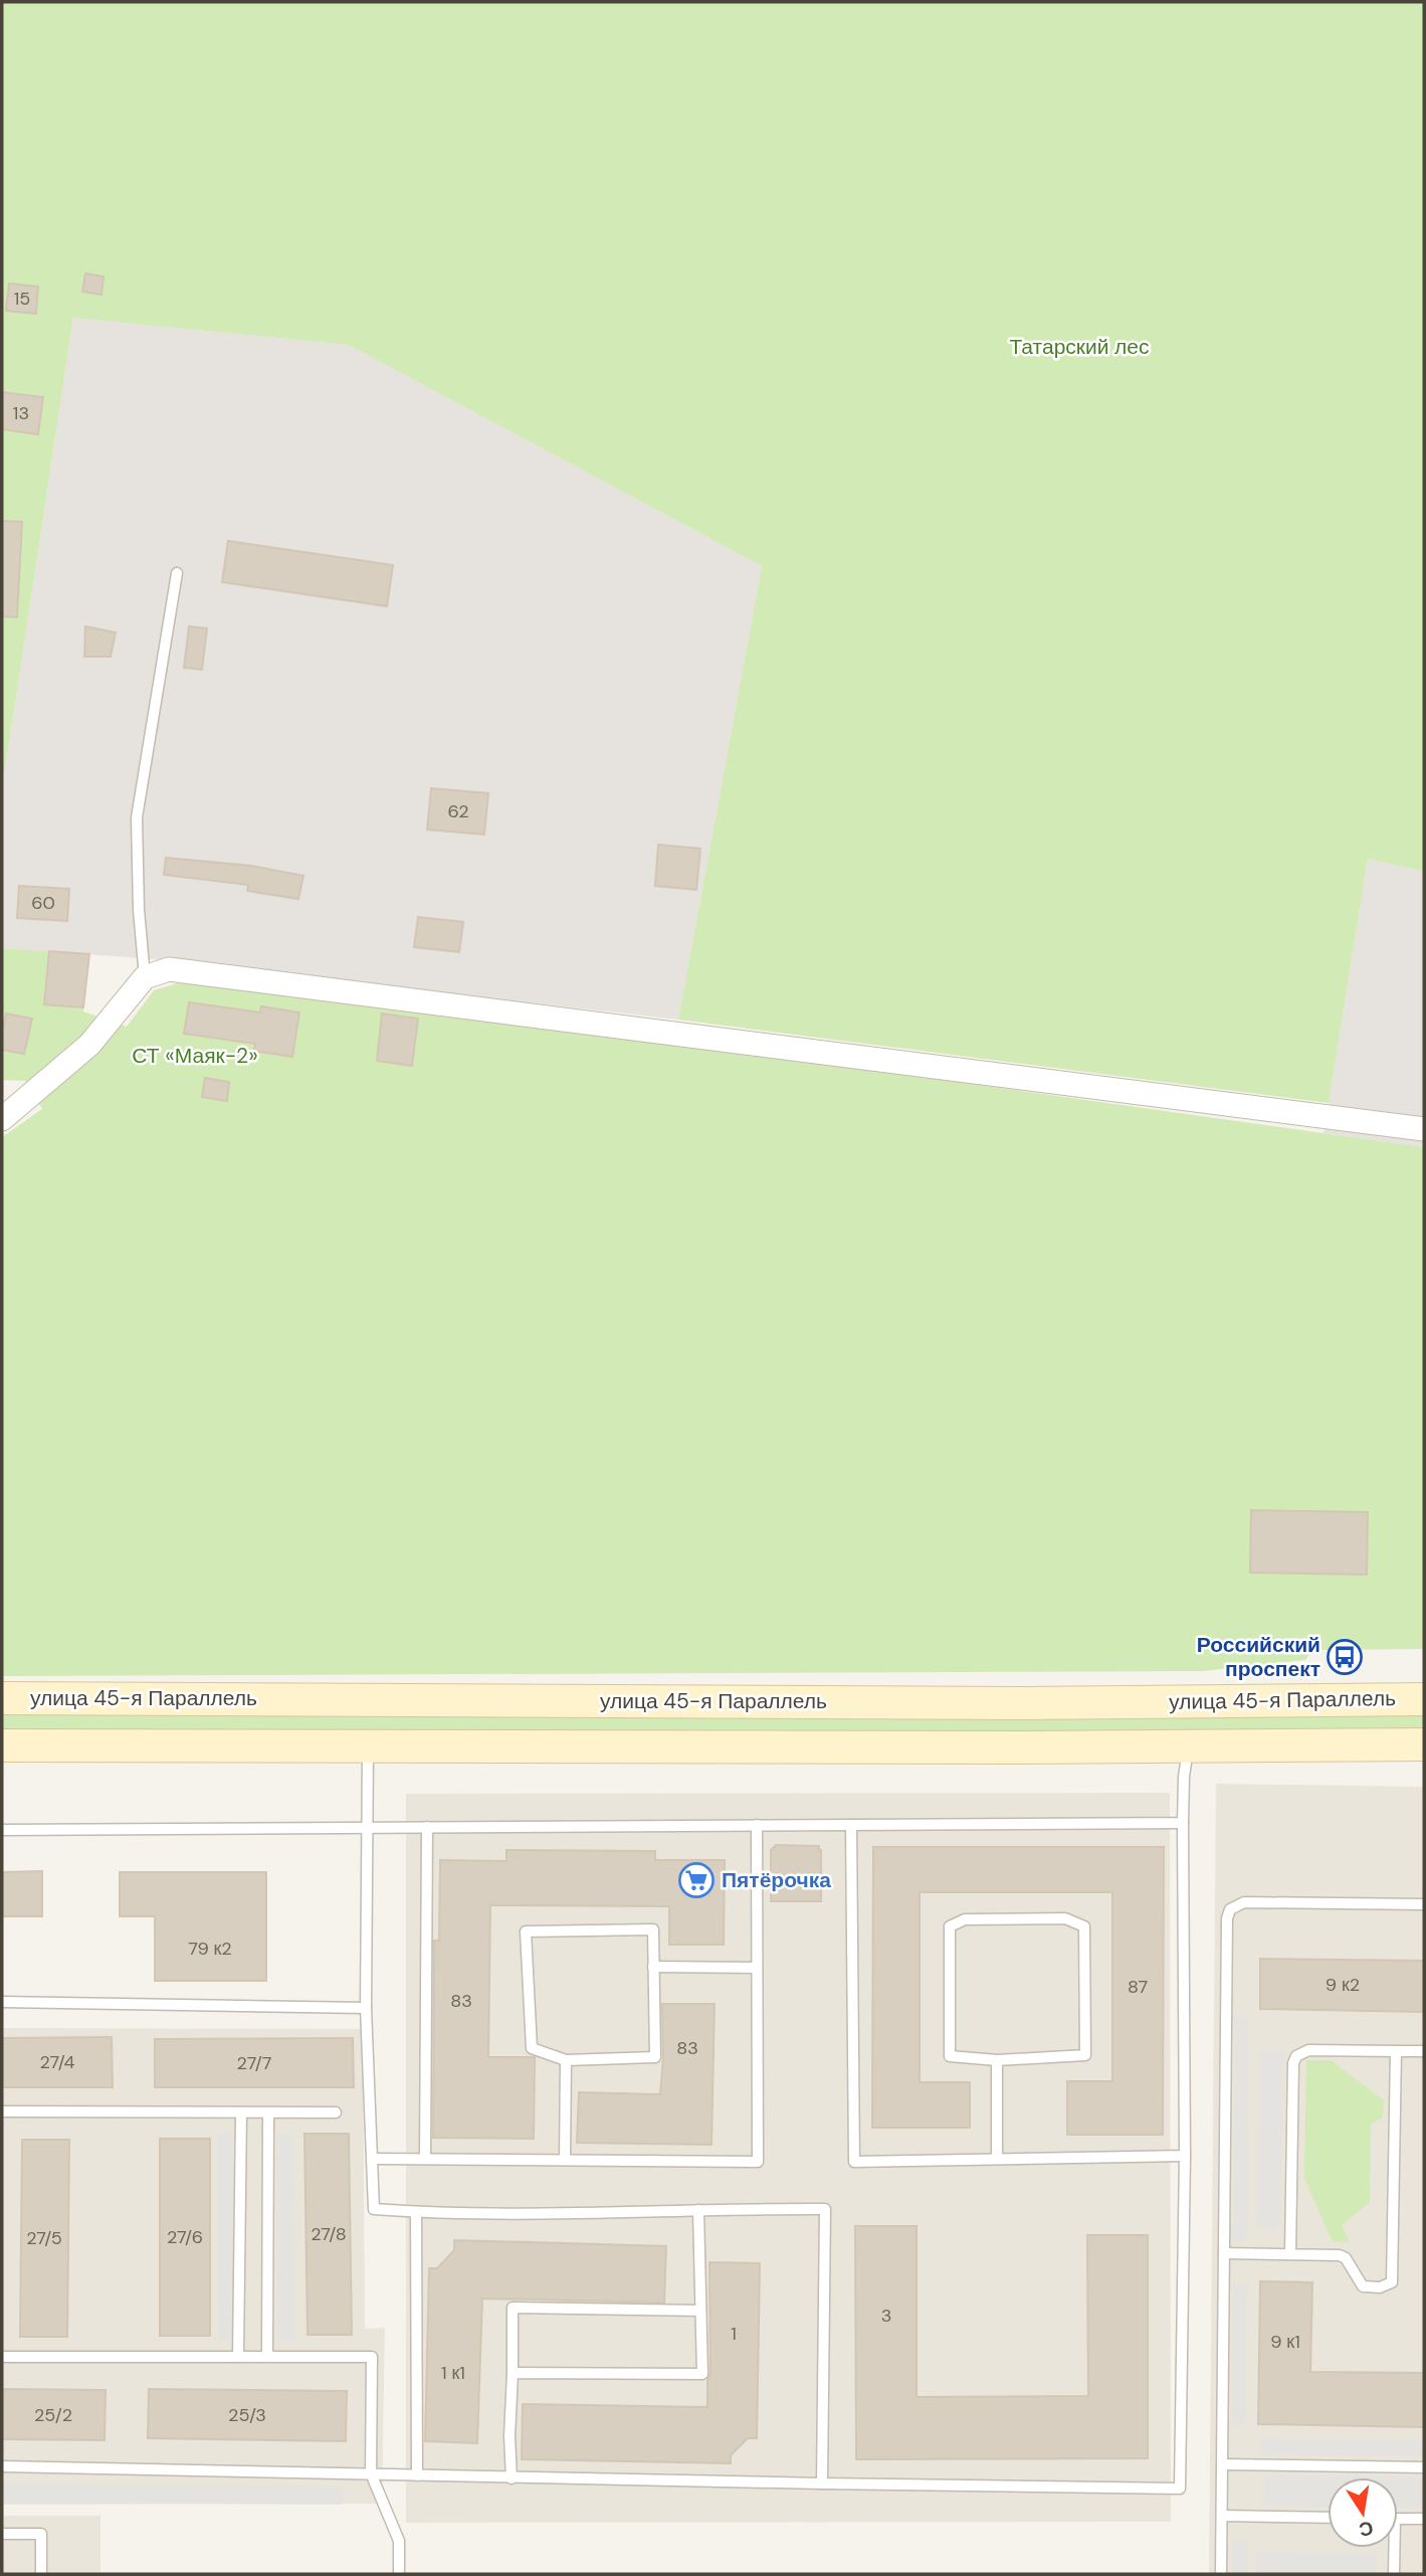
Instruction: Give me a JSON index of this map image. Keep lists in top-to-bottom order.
{
  "streets": {
    "main road": ["улица 45-я Параллель"]
  },
  "parks": ["Татарский лес", "СТ «Маяк-2»"],
  "places": {
    "bus stop": ["Российский проспект"],
    "supermarket": ["Пятёрочка"]
  },
  "house_numbers": [
    "15",
    "13",
    "62",
    "60",
    "79 к2",
    "9 к2",
    "87",
    "83",
    "83",
    "27/4",
    "27/7",
    "27/8",
    "27/6",
    "27/5",
    "3",
    "1",
    "9 к1",
    "1 к1",
    "25/2",
    "25/3"
  ],
  "north": "bottom"
}
